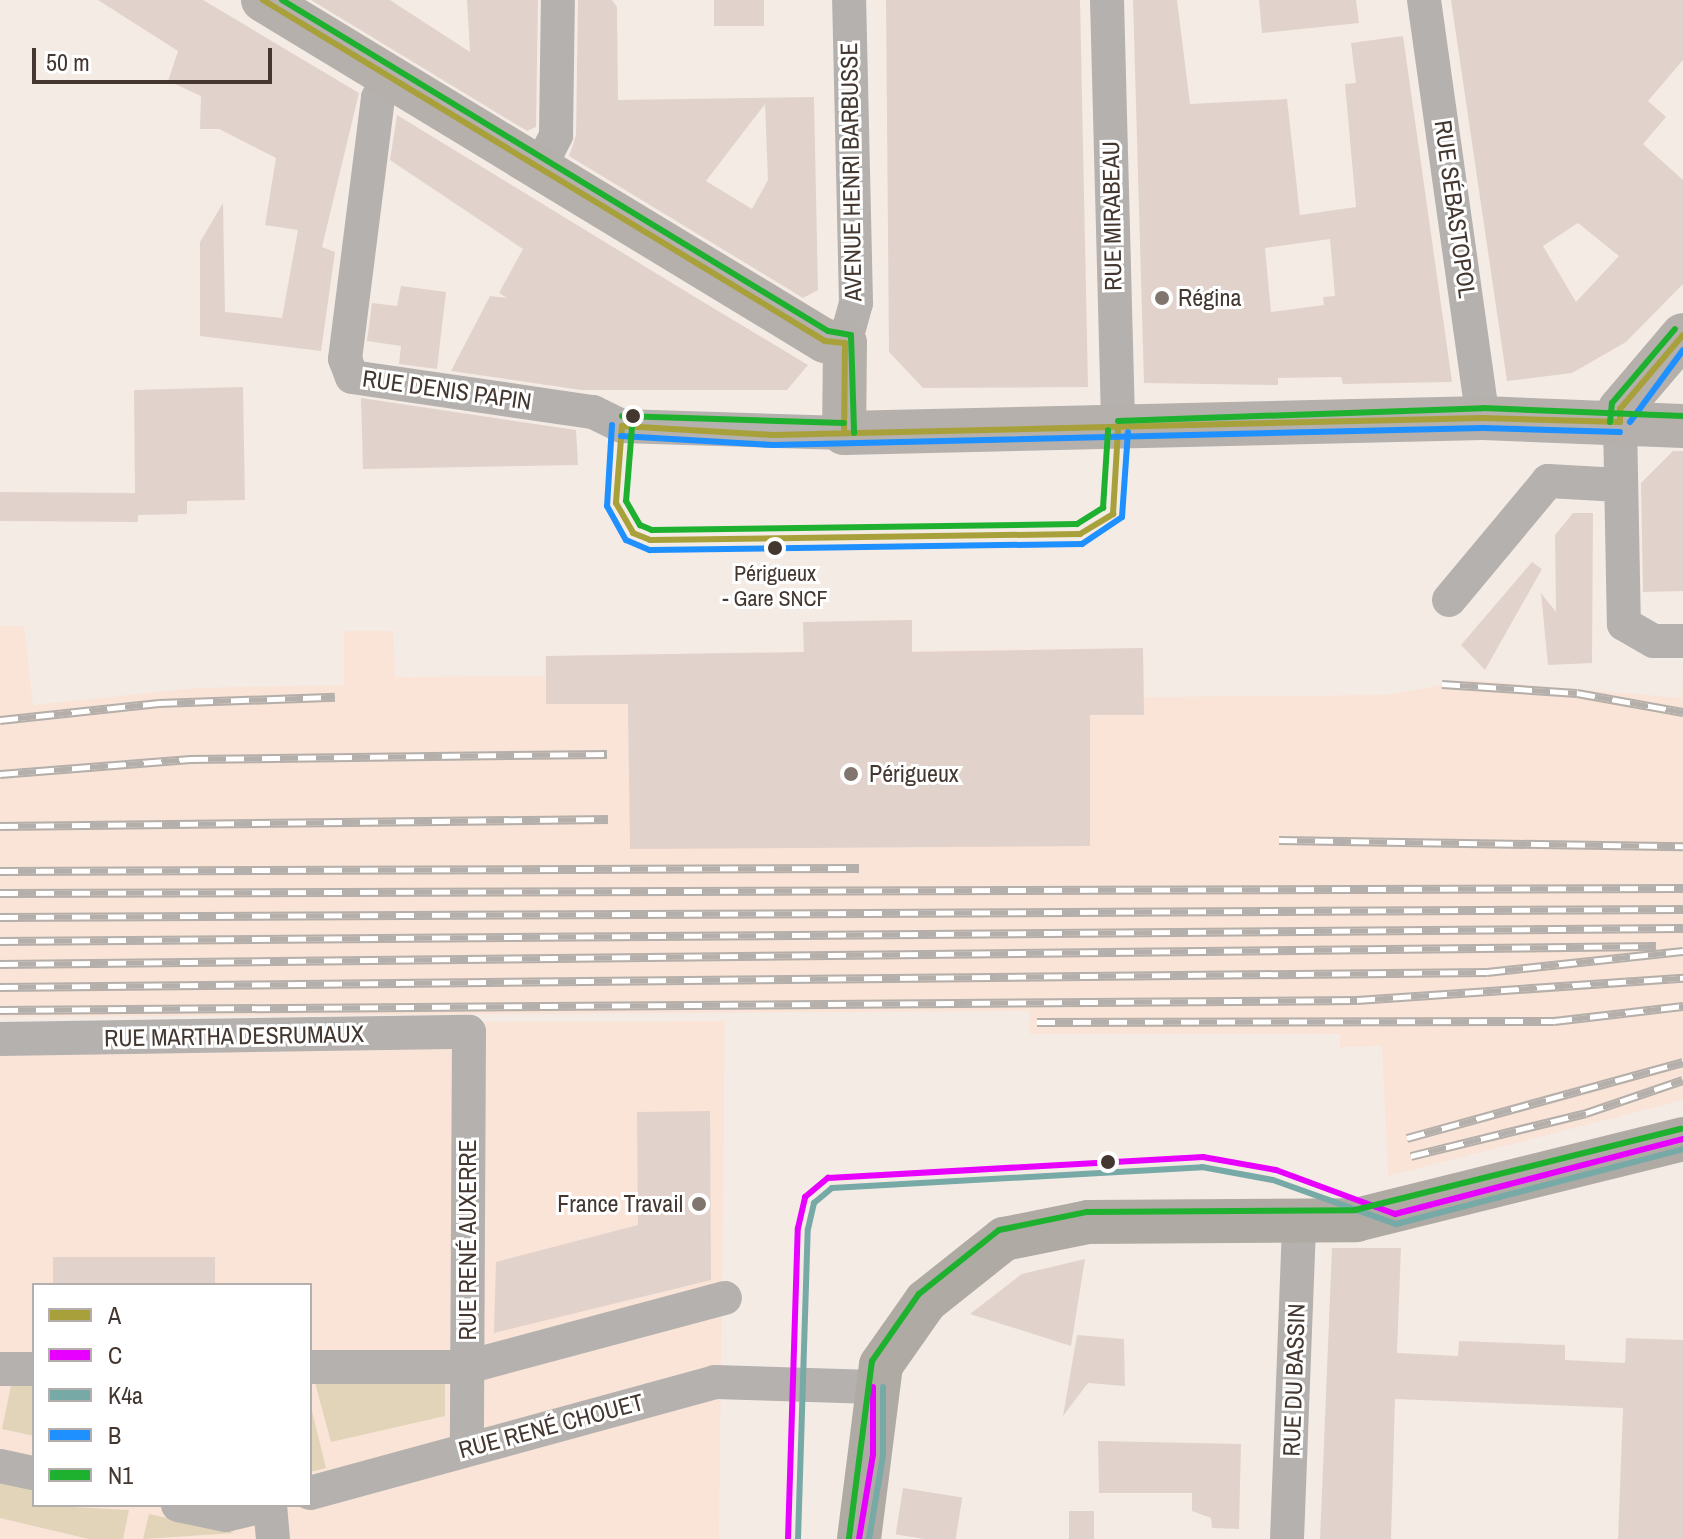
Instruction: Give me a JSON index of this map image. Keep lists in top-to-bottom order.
{
  "streets": {
    "street": [
      "AVENUE HENRI BARBUSSE",
      "RUE SÉBASTOPOL",
      "RUE MIRABEAU",
      "RUE DENIS PAPIN",
      "RUE MARTHA DESRUMAUX",
      "RUE RENÉ AUXERRE",
      "RUE DU BASSIN",
      "RUE RENÉ CHOUET"
    ]
  },
  "crossings": [
    ["RUE MARTHA DESRUMAUX", "RUE RENÉ AUXERRE"],
    ["RUE RENÉ AUXERRE", "RUE RENÉ CHOUET"]
  ],
  "places": [
    "Régina",
    "Périgueux - Gare SNCF",
    "Périgueux",
    "France Travail"
  ],
  "lines": [
    "transit line A",
    "transit line N1",
    "transit line B",
    "transit line C",
    "transit line K4a"
  ],
  "legend": [
    "A",
    "C",
    "K4a",
    "B",
    "N1"
  ],
  "scale_bar": "50 m"
}
